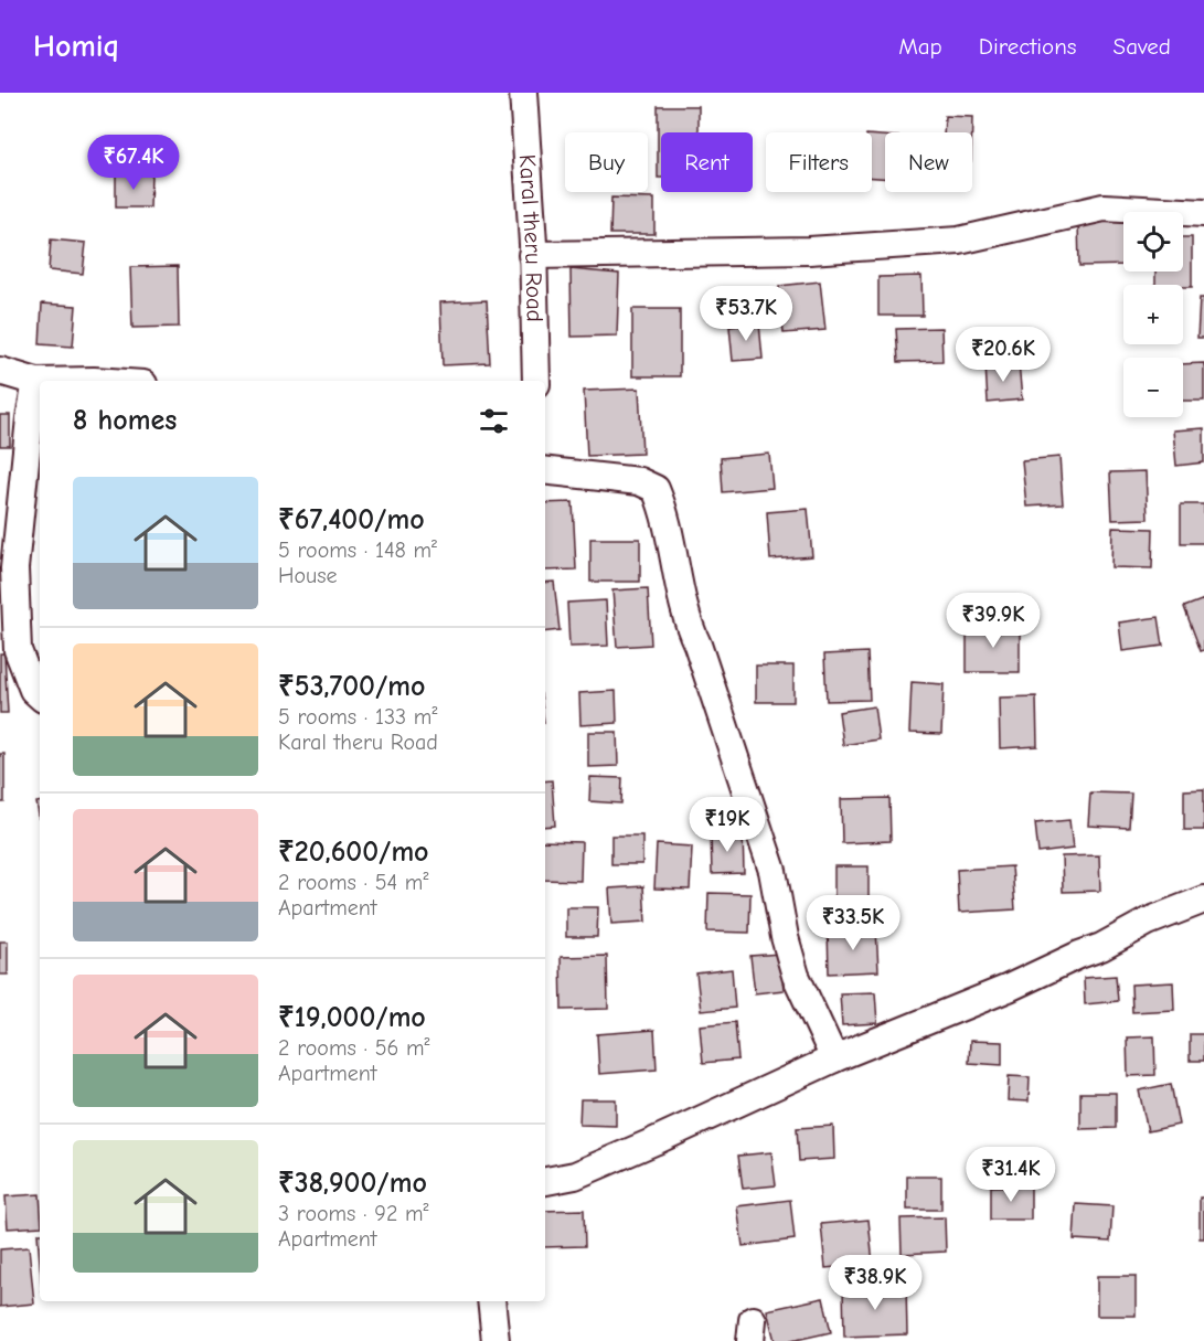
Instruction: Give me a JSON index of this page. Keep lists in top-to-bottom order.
{
  "streets": {
    "street": ["Karal theru Road"]
  },
  "page": {
    "header": "Homiq",
    "nav": ["Map", "Directions", "Saved"],
    "chip": [
      "Buy",
      "Rent",
      "Filters",
      "New"
    ],
    "price": [
      "₹67.4K",
      "₹53.7K",
      "₹20.6K",
      "₹39.9K",
      "₹19K",
      "₹33.5K",
      "₹31.4K",
      "₹38.9K"
    ],
    "map_buttons": ["+", "−"],
    "heading": "8 homes",
    "list": [
      {
        "name": "₹67,400/mo",
        "note": "5 rooms · 148 m² · House"
      },
      {
        "name": "₹53,700/mo",
        "note": "5 rooms · 133 m² · Karal theru Road"
      },
      {
        "name": "₹20,600/mo",
        "note": "2 rooms · 54 m² · Apartment"
      },
      {
        "name": "₹19,000/mo",
        "note": "2 rooms · 56 m² · Apartment"
      },
      {
        "name": "₹38,900/mo",
        "note": "3 rooms · 92 m² · Apartment"
      }
    ]
  }
}
